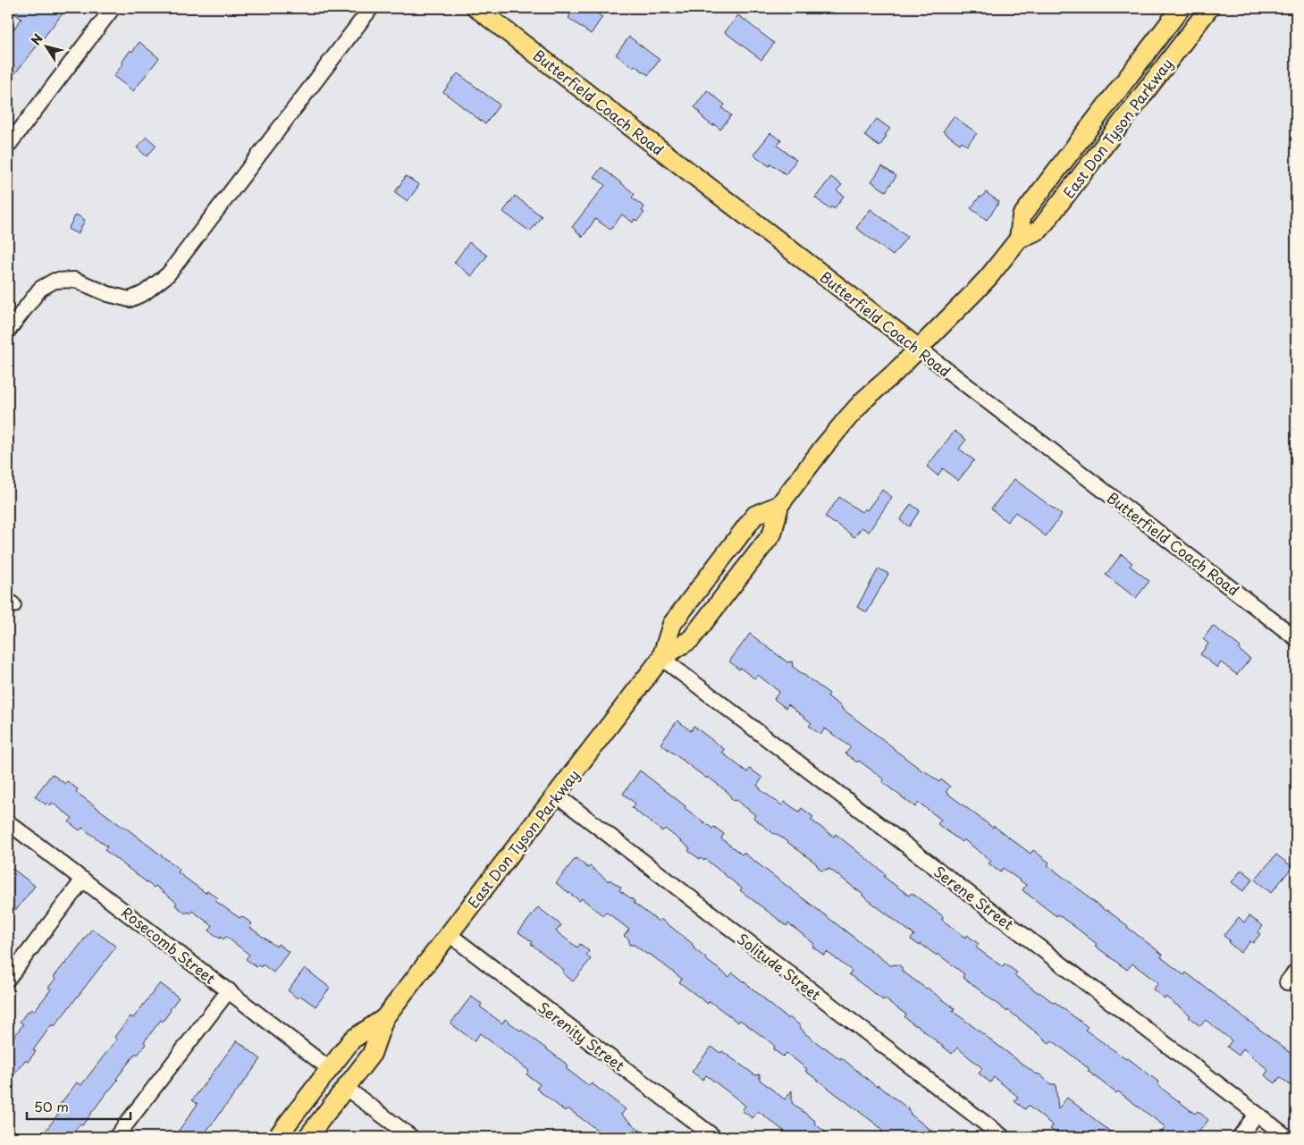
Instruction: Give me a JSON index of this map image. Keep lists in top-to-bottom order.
{
  "streets": {
    "main road": ["Butterfield Coach Road", "East Don Tyson Parkway"],
    "street": [
      "Serene Street",
      "Rosecomb Street",
      "Solitude Street",
      "Serenity Street"
    ]
  },
  "crossings": [
    ["Butterfield Coach Road", "East Don Tyson Parkway"],
    ["East Don Tyson Parkway", "Serene Street"],
    ["East Don Tyson Parkway", "Rosecomb Street"],
    ["East Don Tyson Parkway", "Solitude Street"],
    ["East Don Tyson Parkway", "Serenity Street"]
  ],
  "scale_bar": "50 m",
  "north": "top left"
}
